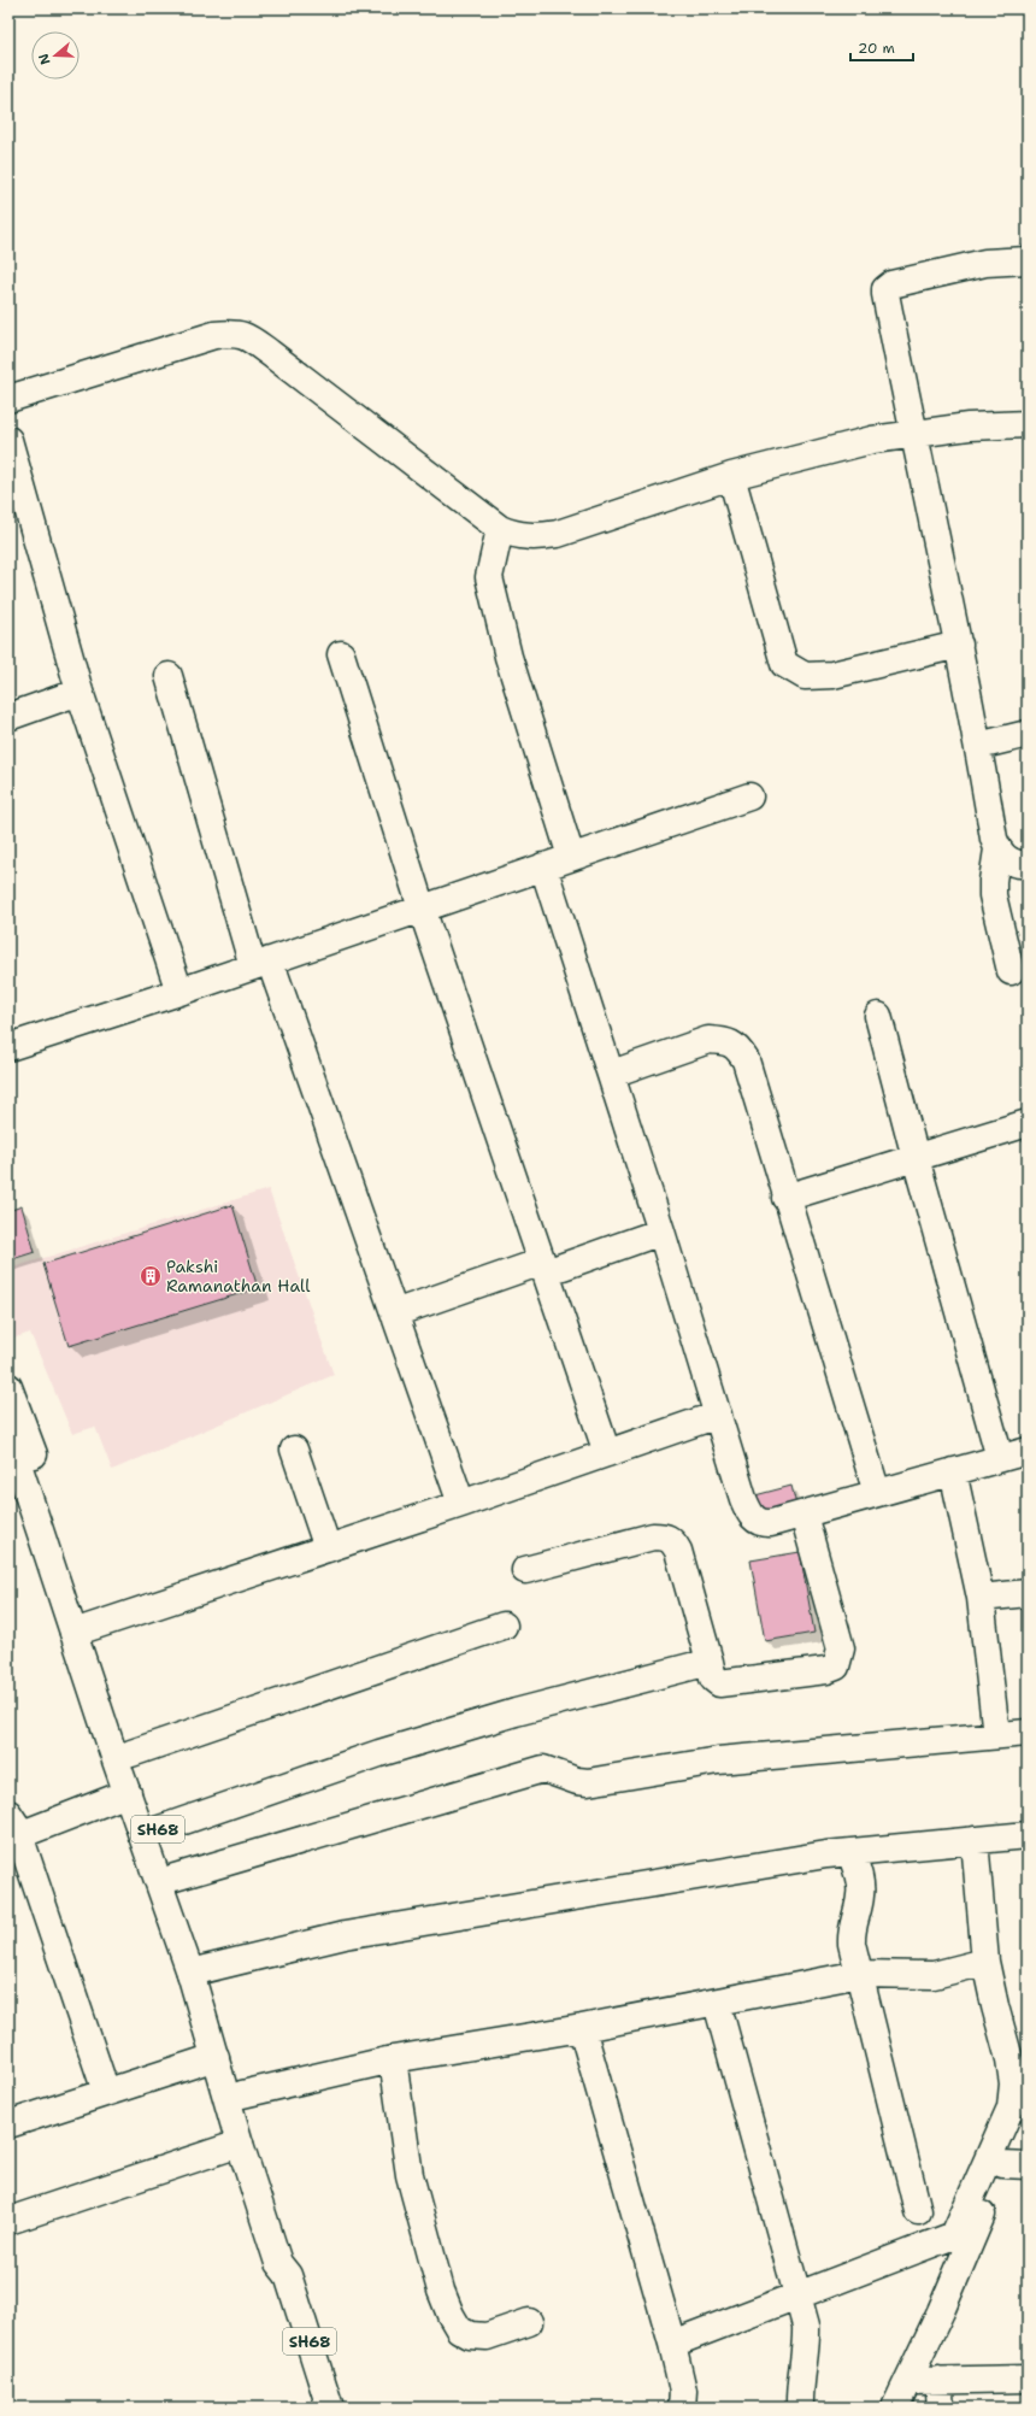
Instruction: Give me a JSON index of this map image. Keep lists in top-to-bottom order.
{
  "streets": {
    "street": ["SH68"]
  },
  "places": {
    "building": ["Pakshi Ramanathan Hall"]
  },
  "scale_bar": "20 m",
  "north": "left"
}
